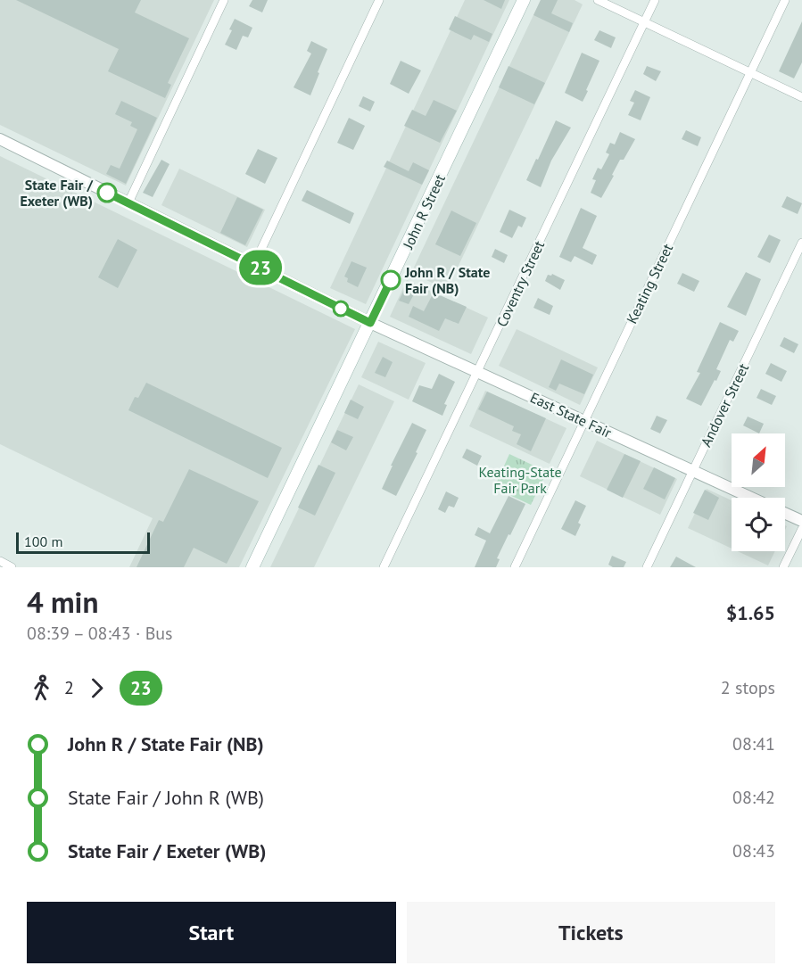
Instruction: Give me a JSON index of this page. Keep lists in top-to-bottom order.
{
  "streets": {
    "main road": ["John R Street"],
    "street": [
      "Coventry Street",
      "Keating Street",
      "Andover Street",
      "East State Fair"
    ]
  },
  "crossings": [
    ["John R Street", "East State Fair"],
    ["Coventry Street", "East State Fair"],
    ["Keating Street", "East State Fair"],
    ["Andover Street", "East State Fair"]
  ],
  "parks": ["Keating-State Fair Park"],
  "places": ["State Fair / Exeter (WB)", "John R / State Fair (NB)"],
  "lines": ["bus line 23"],
  "scale_bar": "100 m",
  "north": "top right",
  "page": {
    "on_map": "23",
    "scale": "100 m",
    "heading": ["4 min", "08:39 – 08:43 · Bus", "$1.65"],
    "legs": ["2", "23", "2 stops"],
    "list": [
      {
        "name": "John R / State Fair (NB)",
        "value": "08:41"
      },
      {
        "name": "State Fair / John R (WB)",
        "value": "08:42"
      },
      {
        "name": "State Fair / Exeter (WB)",
        "value": "08:43"
      }
    ],
    "buttons": ["Start", "Tickets"]
  }
}
